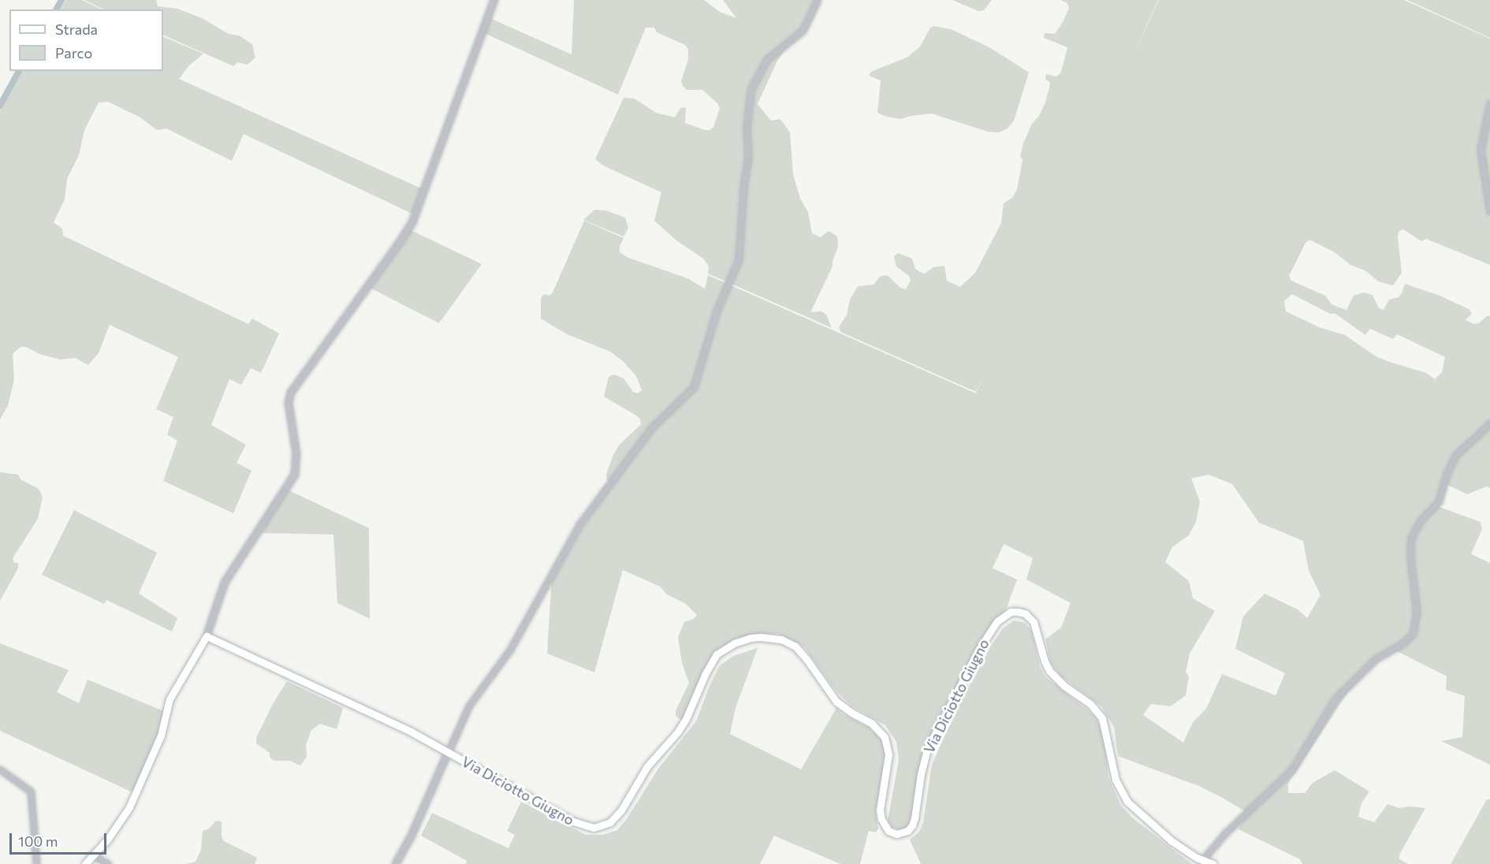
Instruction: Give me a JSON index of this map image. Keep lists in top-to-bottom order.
{
  "streets": {
    "main road": ["Via Diciotto Giugno"]
  },
  "legend": ["Strada", "Parco"],
  "scale_bar": "100 m"
}
